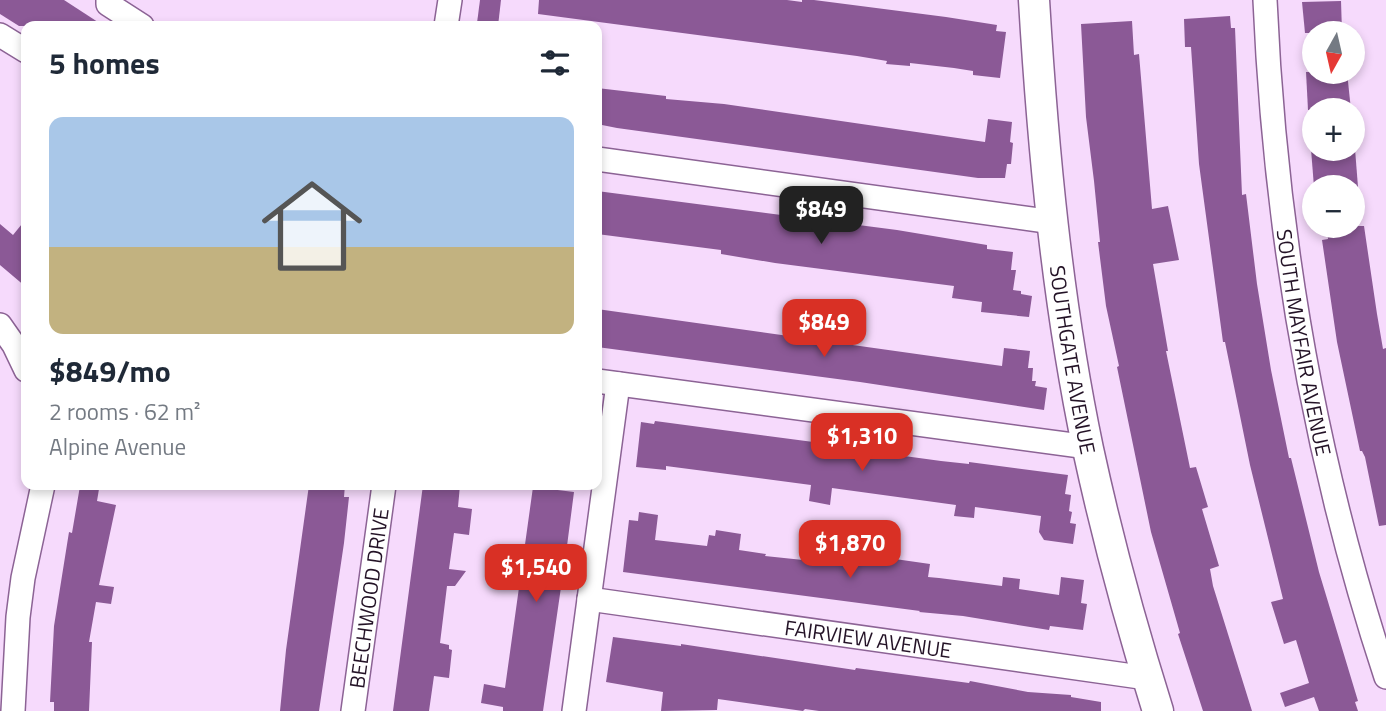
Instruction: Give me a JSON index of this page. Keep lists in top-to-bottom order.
{
  "streets": {
    "street": [
      "SOUTH MAYFAIR AVENUE",
      "SOUTHGATE AVENUE",
      "BEECHWOOD DRIVE",
      "FAIRVIEW AVENUE"
    ]
  },
  "crossings": [
    ["SOUTHGATE AVENUE", "FAIRVIEW AVENUE"]
  ],
  "north": "bottom",
  "page": {
    "map_buttons": ["+", "−"],
    "heading": "5 homes",
    "list": [
      {
        "name": "$849/mo",
        "note": "2 rooms · 62 m² · Alpine Avenue"
      }
    ],
    "price": [
      "$849",
      "$849",
      "$1,310",
      "$1,870",
      "$1,540"
    ]
  }
}
